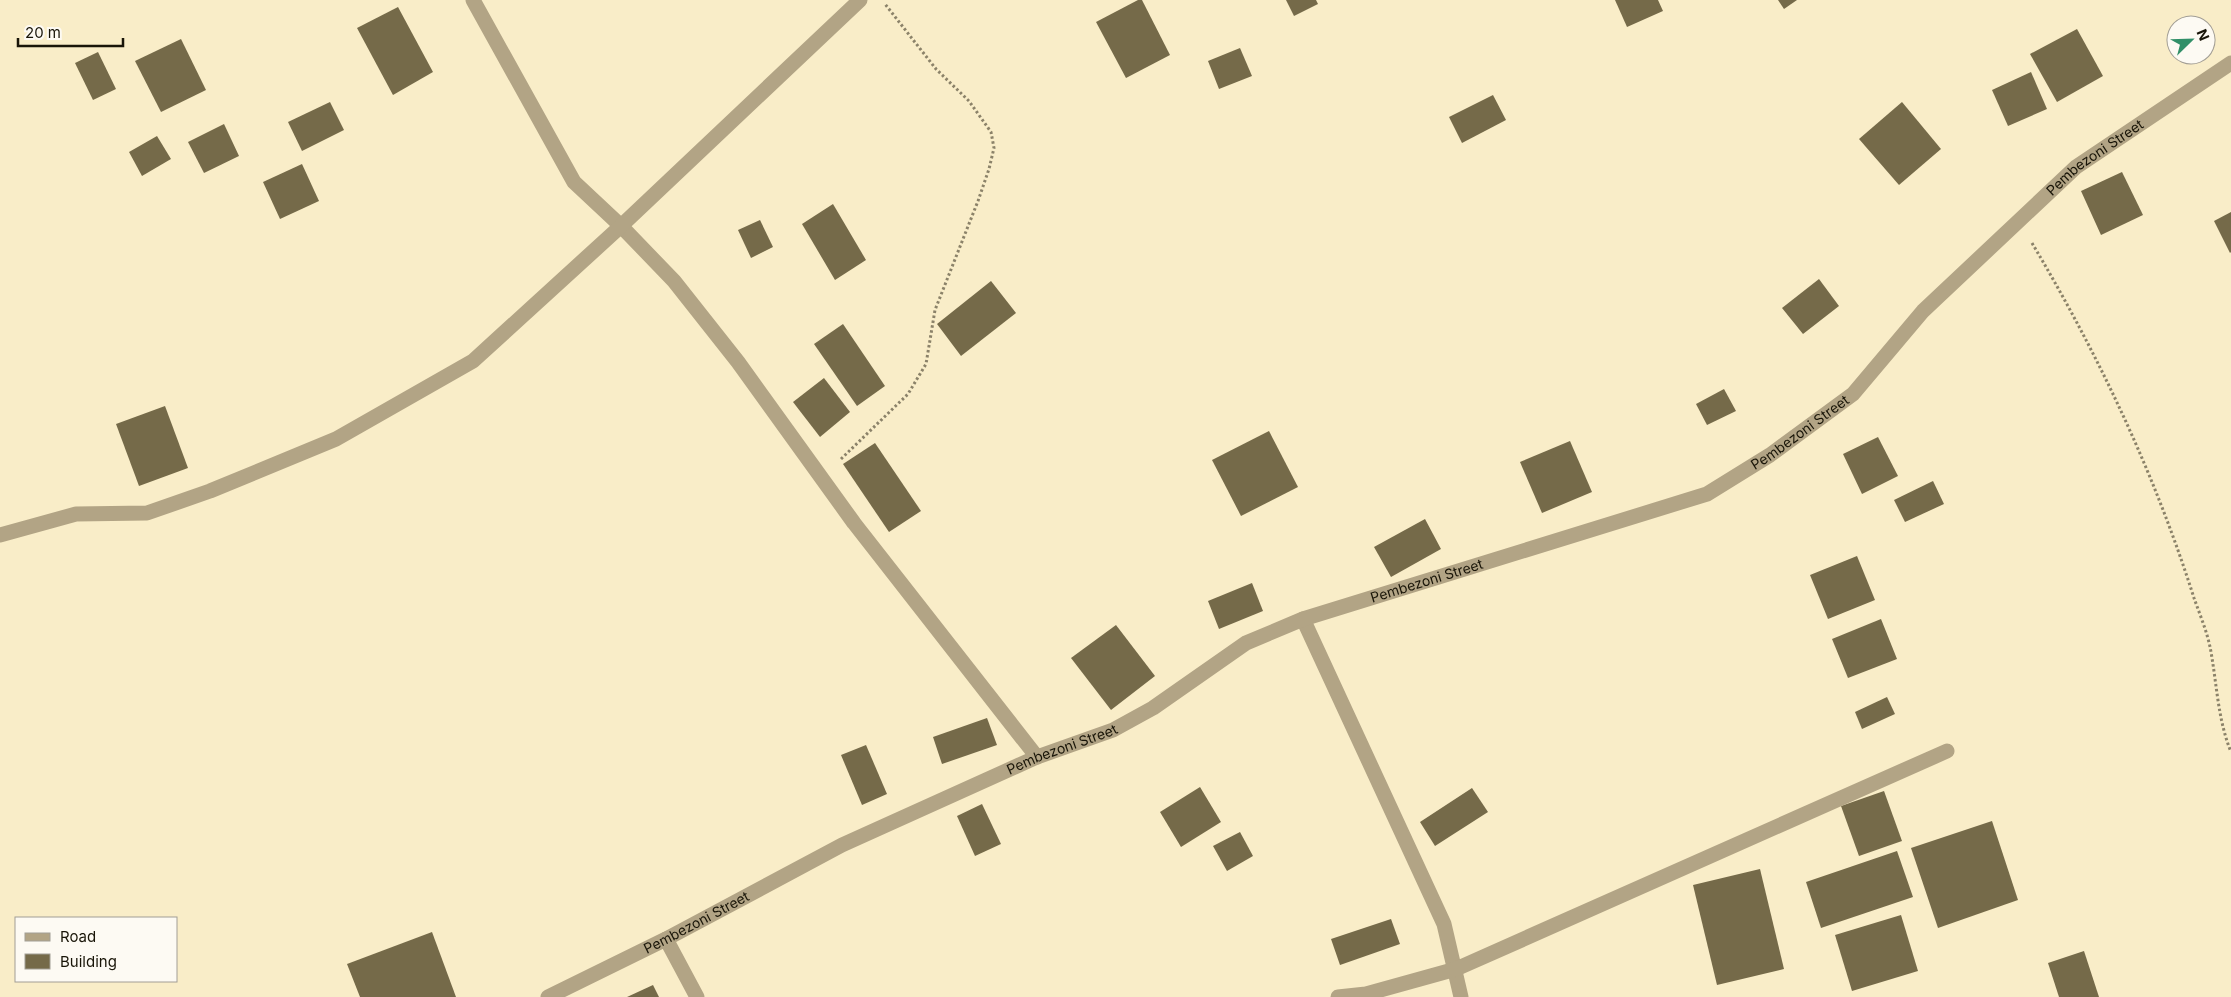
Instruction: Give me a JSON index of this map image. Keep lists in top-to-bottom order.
{
  "streets": {
    "street": ["Pembezoni Street"]
  },
  "legend": ["Road", "Building"],
  "scale_bar": "20 m",
  "north": "top right"
}
